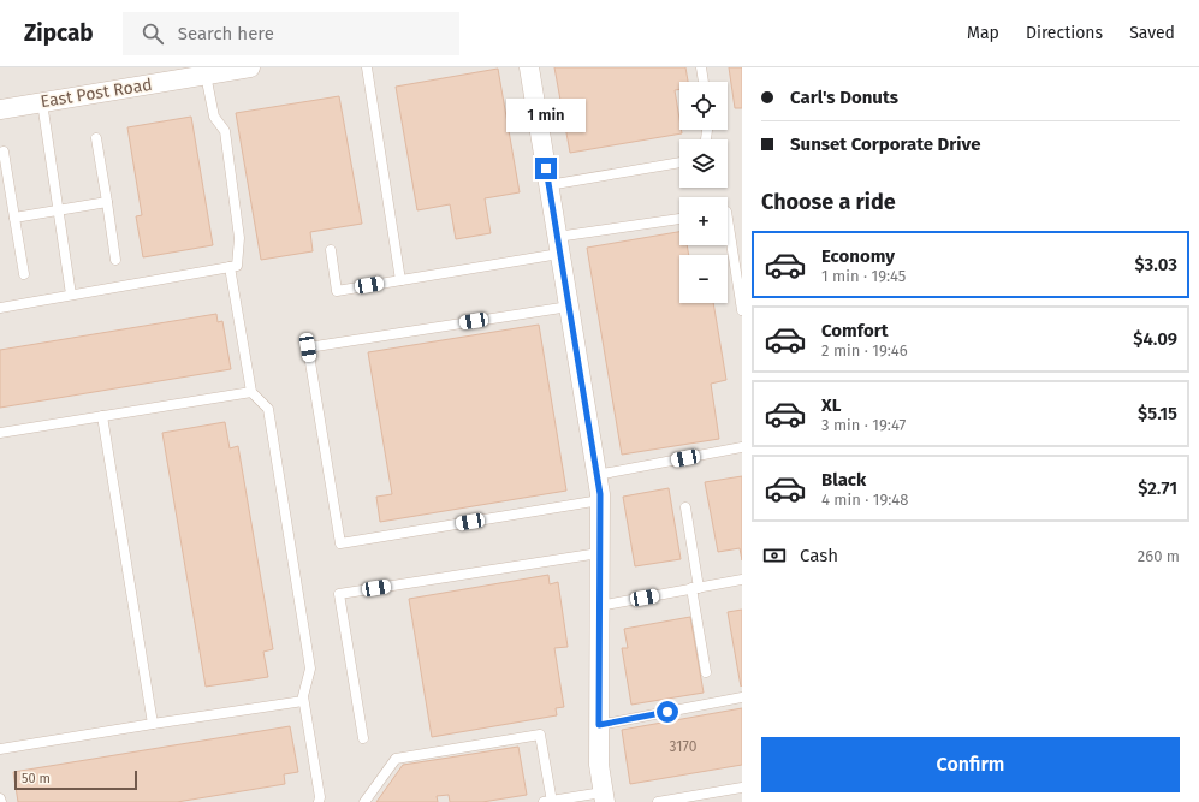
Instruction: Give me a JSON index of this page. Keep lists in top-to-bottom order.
{
  "streets": {
    "street": ["East Post Road"]
  },
  "house_numbers": ["3170"],
  "scale_bar": "50 m",
  "page": {
    "header": "Zipcab",
    "search": "Search here",
    "nav": ["Map", "Directions", "Saved"],
    "banner": ["Carl's Donuts", "Sunset Corporate Drive"],
    "map_buttons": ["+", "−"],
    "bubble": "1 min",
    "heading": "Choose a ride",
    "list": [
      {
        "name": "Economy",
        "note": "1 min · 19:45",
        "value": "$3.03"
      },
      {
        "name": "Comfort",
        "note": "2 min · 19:46",
        "value": "$4.09"
      },
      {
        "name": "XL",
        "note": "3 min · 19:47",
        "value": "$5.15"
      },
      {
        "name": "Black",
        "note": "4 min · 19:48",
        "value": "$2.71"
      }
    ],
    "pay": ["Cash", "260 m"],
    "buttons": "Confirm",
    "scale": "50 m"
  }
}
